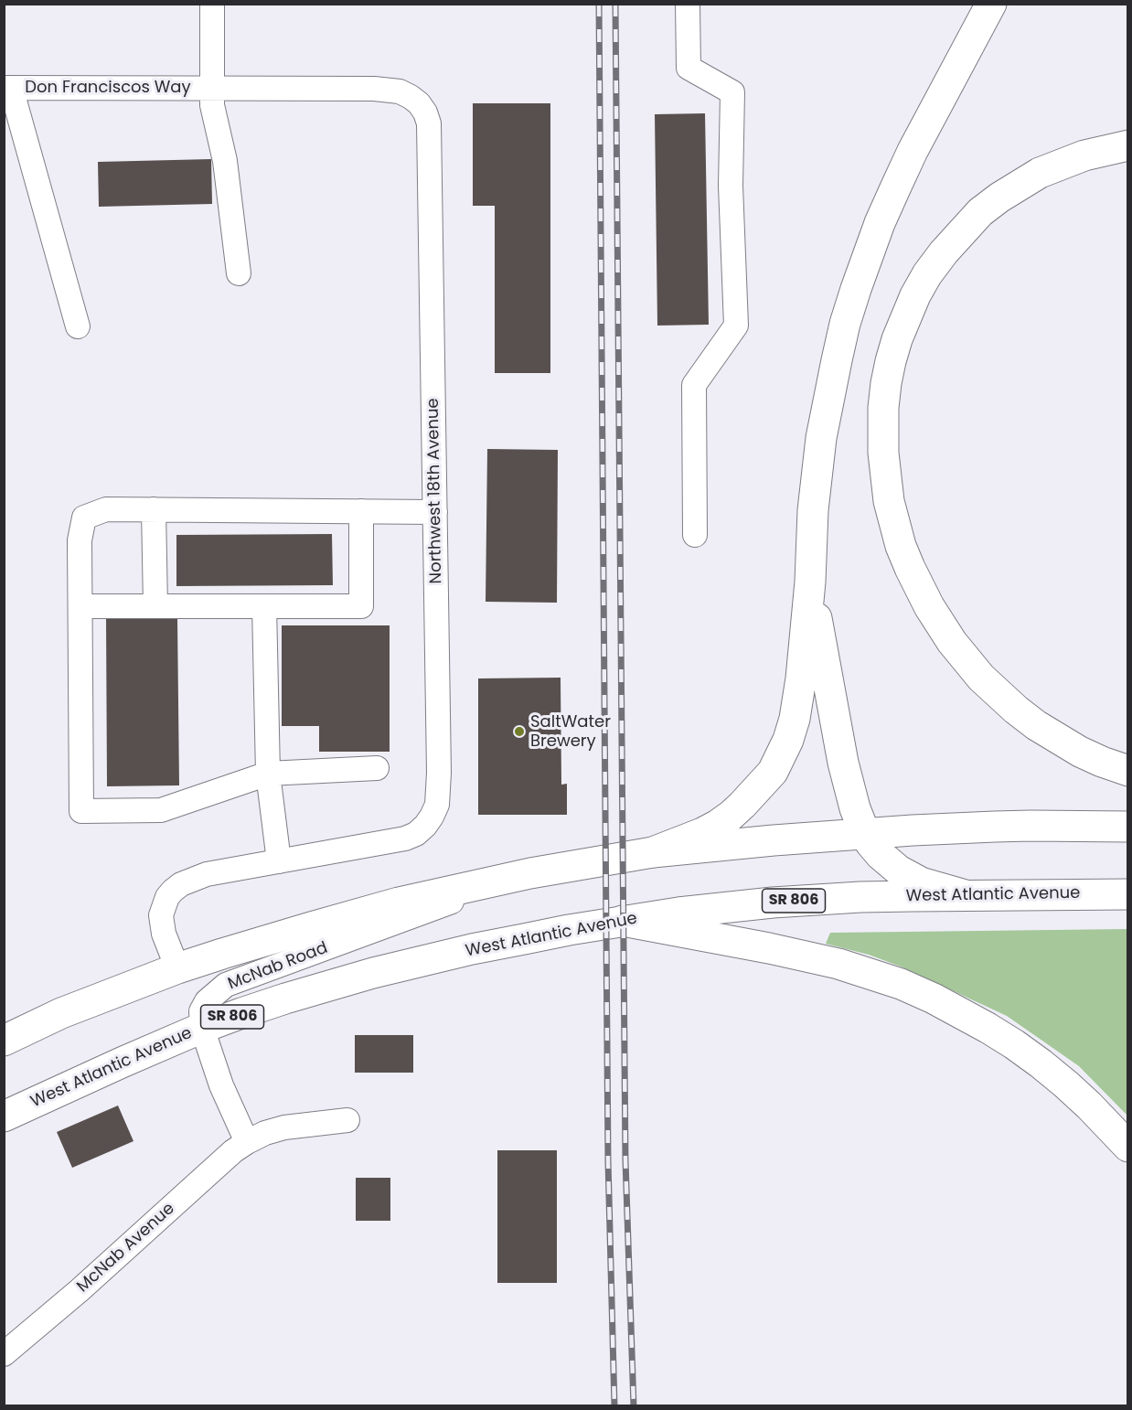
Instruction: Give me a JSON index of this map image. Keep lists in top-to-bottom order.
{
  "streets": {
    "main road": ["West Atlantic Avenue", "SR 806"],
    "street": [
      "Don Franciscos Way",
      "Northwest 18th Avenue",
      "McNab Road",
      "McNab Avenue"
    ]
  },
  "crossings": [
    ["Don Franciscos Way", "Northwest 18th Avenue"],
    ["West Atlantic Avenue", "McNab Road"],
    ["McNab Road", "McNab Avenue"]
  ],
  "places": ["SaltWater Brewery"]
}
